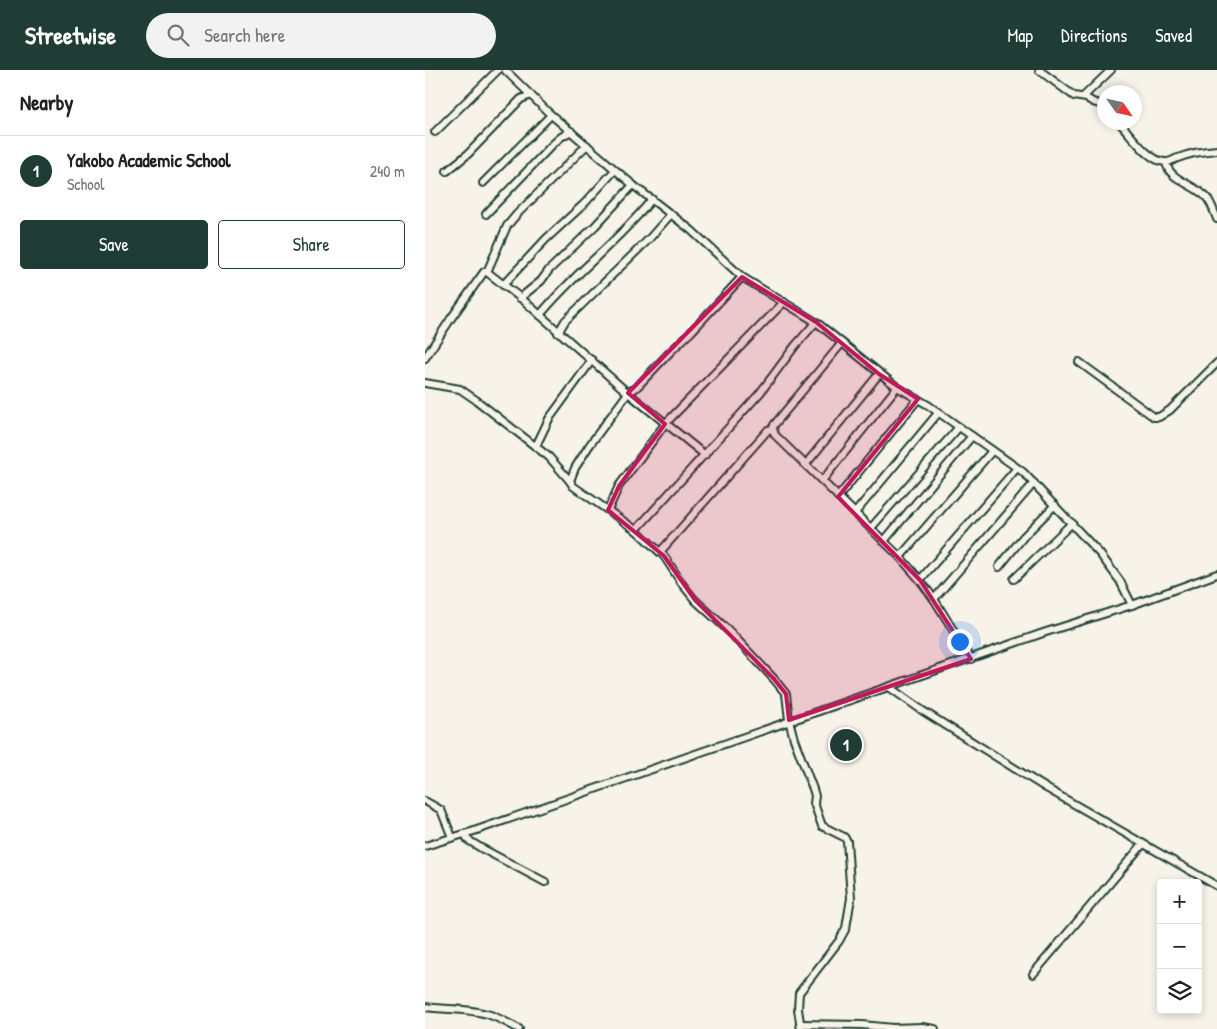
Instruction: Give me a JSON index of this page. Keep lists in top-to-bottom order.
{
  "north": "bottom right",
  "page": {
    "header": "Streetwise",
    "search": "Search here",
    "nav": ["Map", "Directions", "Saved"],
    "heading": "Nearby",
    "list": [
      {
        "mark": "1",
        "name": "Yakobo Academic School",
        "note": "School",
        "value": "240 m"
      }
    ],
    "buttons": ["Save", "Share"],
    "pins": "1",
    "map_buttons": ["+", "−"]
  }
}
